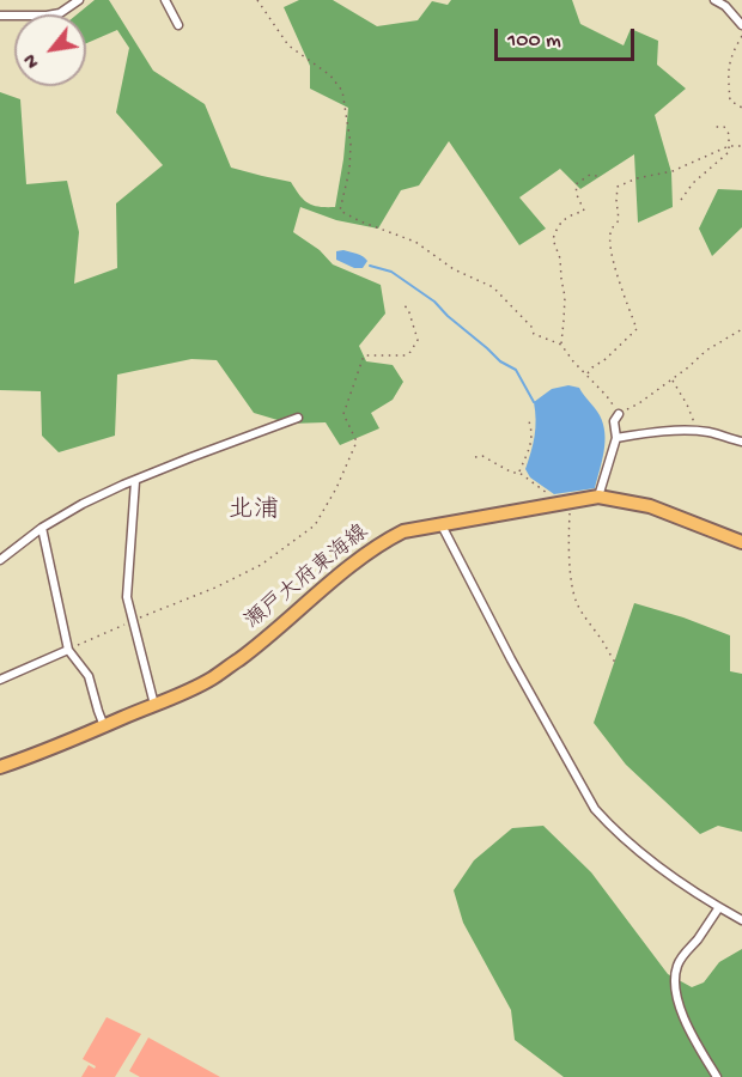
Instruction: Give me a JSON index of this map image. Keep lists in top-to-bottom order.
{
  "streets": {
    "main road": ["瀬戸大府東海線"]
  },
  "districts": ["北浦"],
  "scale_bar": "100 m",
  "north": "bottom left"
}
